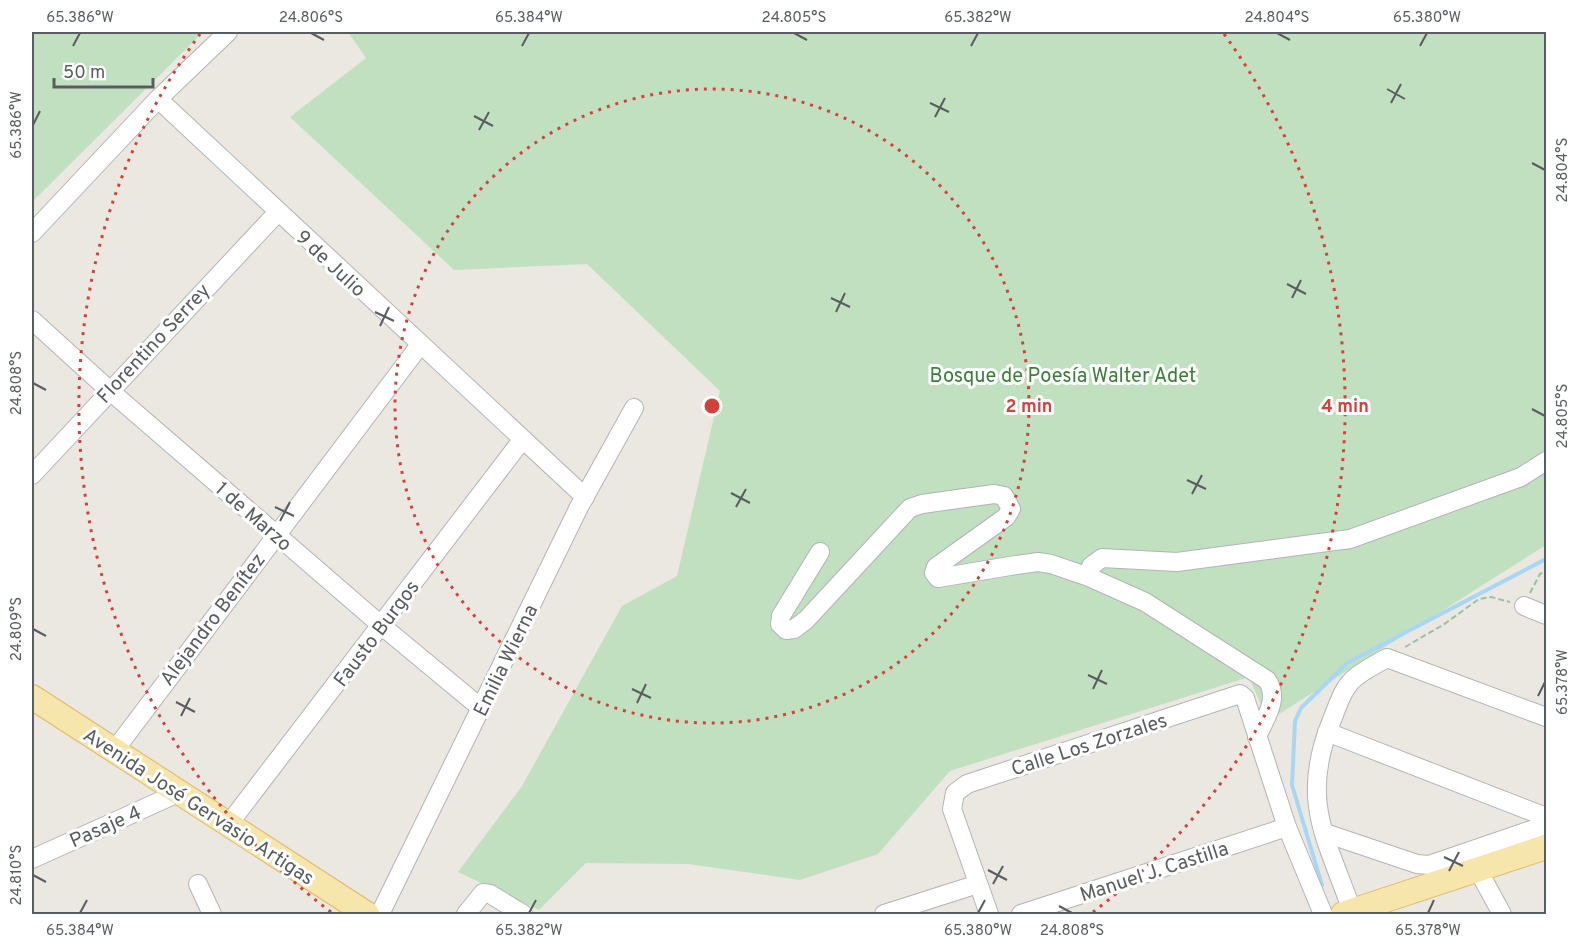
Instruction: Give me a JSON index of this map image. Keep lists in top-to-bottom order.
{
  "streets": {
    "main road": ["Avenida José Gervasio Artigas"],
    "street": [
      "9 de Julio",
      "Florentino Serrey",
      "1 de Marzo",
      "Alejandro Benítez",
      "Fausto Burgos",
      "Emilia Wierna",
      "Calle Los Zorzales",
      "Pasaje 4",
      "Manuel J. Castilla"
    ]
  },
  "crossings": [
    ["9 de Julio", "Florentino Serrey"],
    ["9 de Julio", "Alejandro Benítez"],
    ["9 de Julio", "Fausto Burgos"],
    ["9 de Julio", "Emilia Wierna"],
    ["Florentino Serrey", "1 de Marzo"],
    ["1 de Marzo", "Alejandro Benítez"],
    ["1 de Marzo", "Fausto Burgos"],
    ["1 de Marzo", "Emilia Wierna"],
    ["Alejandro Benítez", "Avenida José Gervasio Artigas"],
    ["Fausto Burgos", "Avenida José Gervasio Artigas"],
    ["Avenida José Gervasio Artigas", "Pasaje 4"]
  ],
  "parks": ["Bosque de Poesía Walter Adet"],
  "scale_bar": "50 m",
  "coordinates": [
    "65.386°W",
    "24.806°S",
    "65.384°W",
    "24.805°S",
    "65.382°W",
    "24.804°S",
    "65.380°W",
    "24.808°S",
    "24.809°S",
    "65.378°W",
    "24.810°S"
  ],
  "rings": ["2 min", "4 min"]
}
